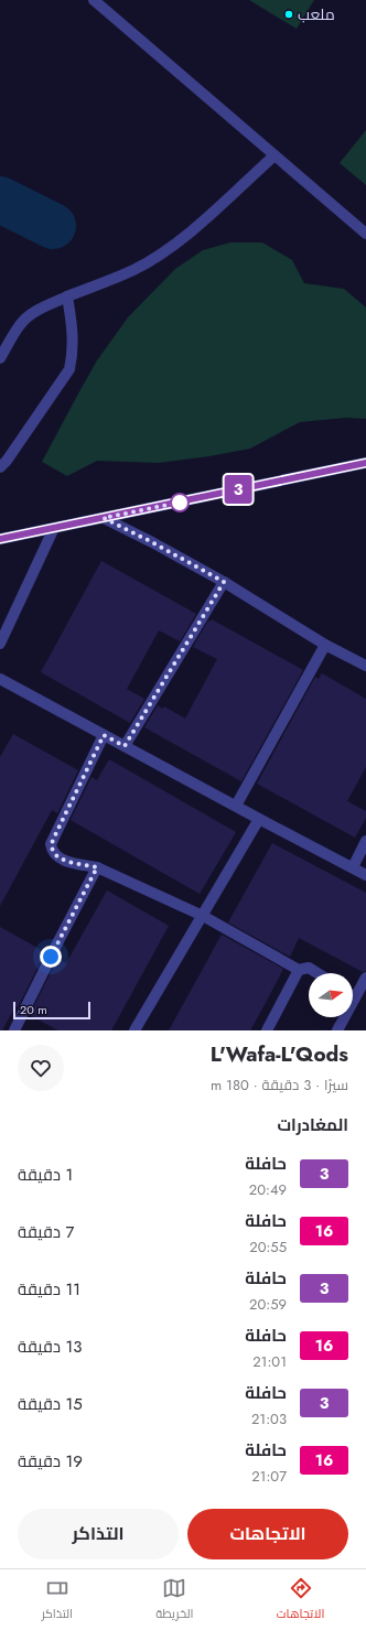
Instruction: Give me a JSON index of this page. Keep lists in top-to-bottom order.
{
  "places": ["ملعب"],
  "lines": ["bus line 3"],
  "scale_bar": "20 m",
  "north": "right",
  "page": {
    "on_map": "3",
    "scale": "20 m",
    "heading": [
      ["L'Wafa-L'Qods", "سيرًا · 3 دقيقة · 180 m"],
      "المغادرات"
    ],
    "list": [
      {
        "mark": "3",
        "name": "حافلة",
        "note": "20:49",
        "value": "1 دقيقة"
      },
      {
        "mark": "16",
        "name": "حافلة",
        "note": "20:55",
        "value": "7 دقيقة"
      },
      {
        "mark": "3",
        "name": "حافلة",
        "note": "20:59",
        "value": "11 دقيقة"
      },
      {
        "mark": "16",
        "name": "حافلة",
        "note": "21:01",
        "value": "13 دقيقة"
      },
      {
        "mark": "3",
        "name": "حافلة",
        "note": "21:03",
        "value": "15 دقيقة"
      },
      {
        "mark": "16",
        "name": "حافلة",
        "note": "21:07",
        "value": "19 دقيقة"
      }
    ],
    "buttons": ["الاتجاهات", "التذاكر"],
    "tabs": ["الاتجاهات", "الخريطة", "التذاكر"]
  }
}
